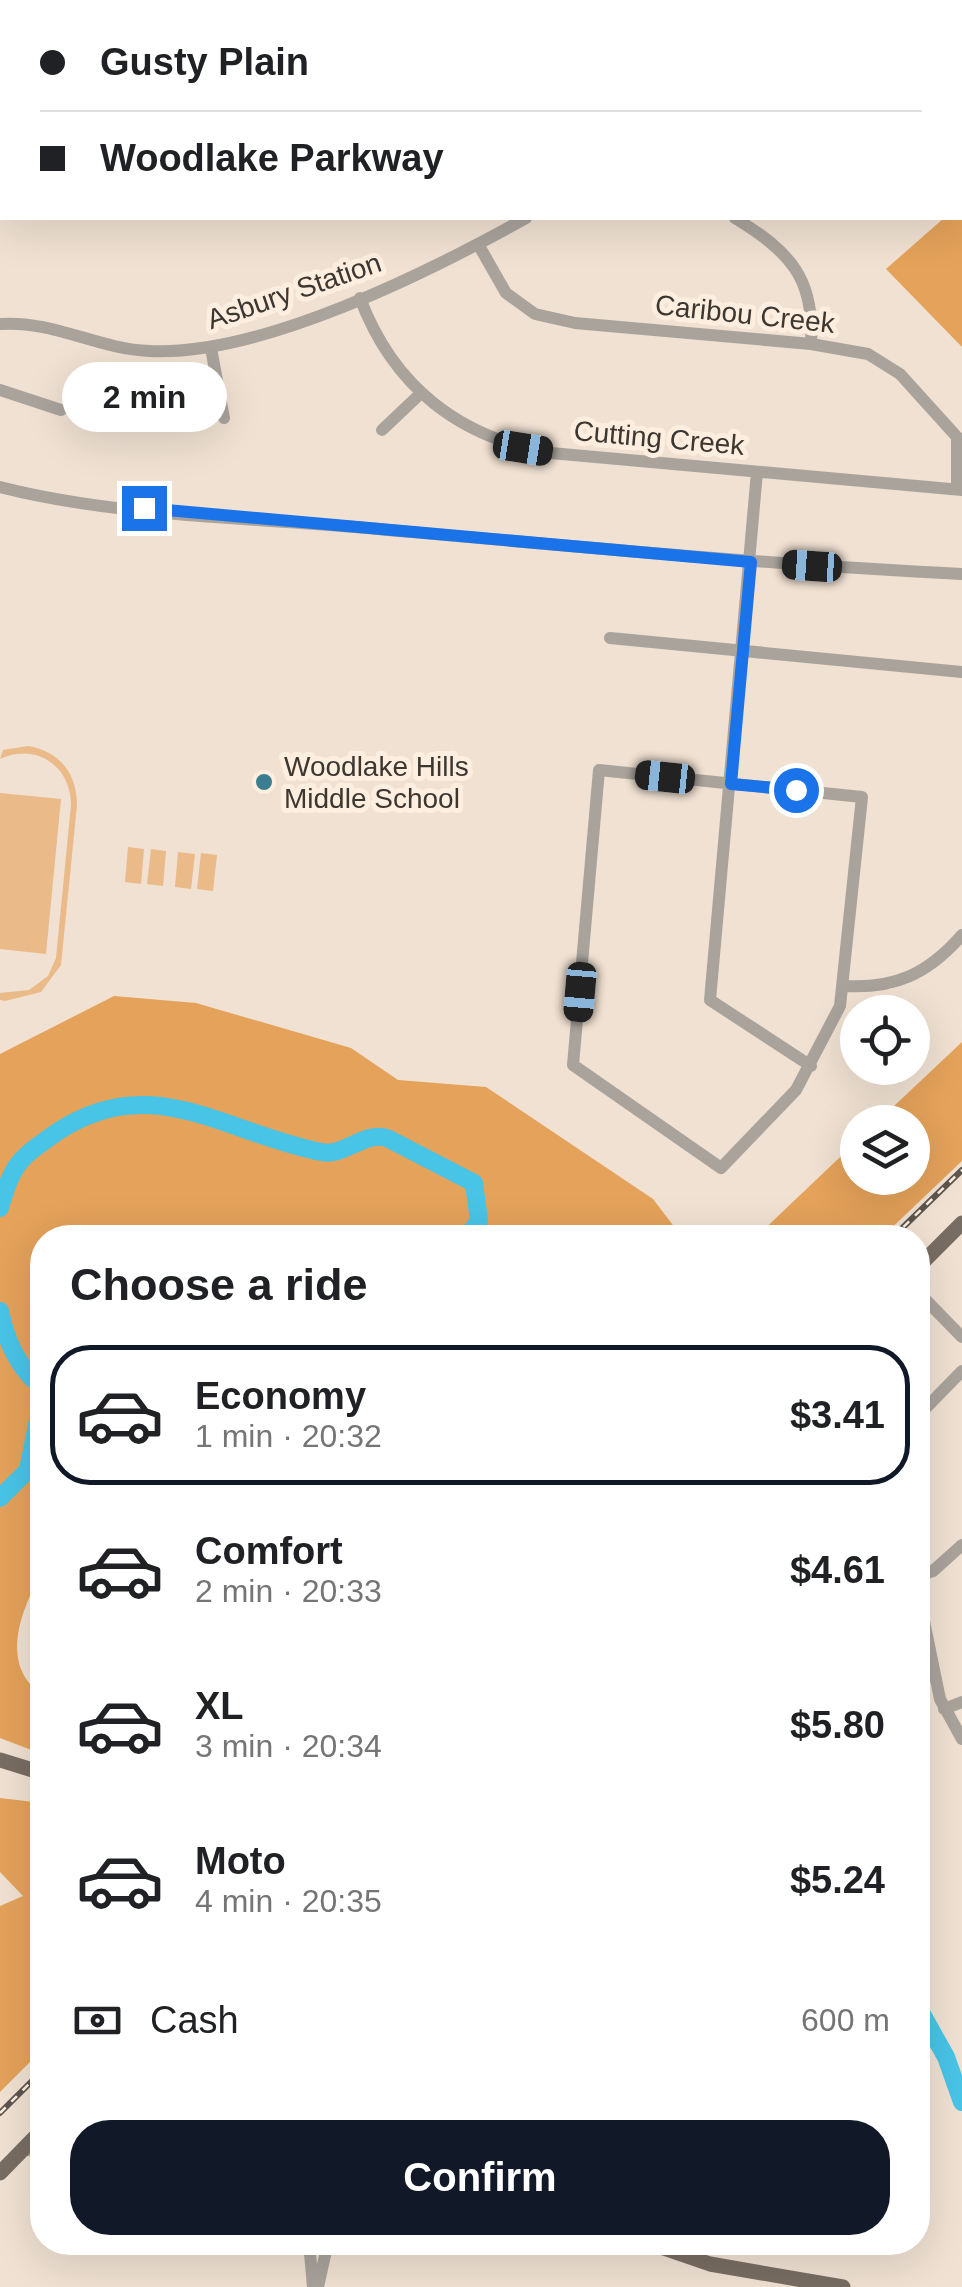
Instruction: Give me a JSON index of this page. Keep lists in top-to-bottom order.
{
  "streets": {
    "street": ["Asbury Station", "Caribou Creek", "Cutting Creek"]
  },
  "crossings": [
    ["Asbury Station", "Caribou Creek"],
    ["Asbury Station", "Cutting Creek"],
    ["Caribou Creek", "Cutting Creek"]
  ],
  "places": ["Woodlake Hills Middle School"],
  "page": {
    "banner": ["Gusty Plain", "Woodlake Parkway"],
    "bubble": "2 min",
    "heading": "Choose a ride",
    "list": [
      {
        "name": "Economy",
        "note": "1 min · 20:32",
        "value": "$3.41"
      },
      {
        "name": "Comfort",
        "note": "2 min · 20:33",
        "value": "$4.61"
      },
      {
        "name": "XL",
        "note": "3 min · 20:34",
        "value": "$5.80"
      },
      {
        "name": "Moto",
        "note": "4 min · 20:35",
        "value": "$5.24"
      }
    ],
    "pay": ["Cash", "600 m"],
    "buttons": "Confirm"
  }
}
